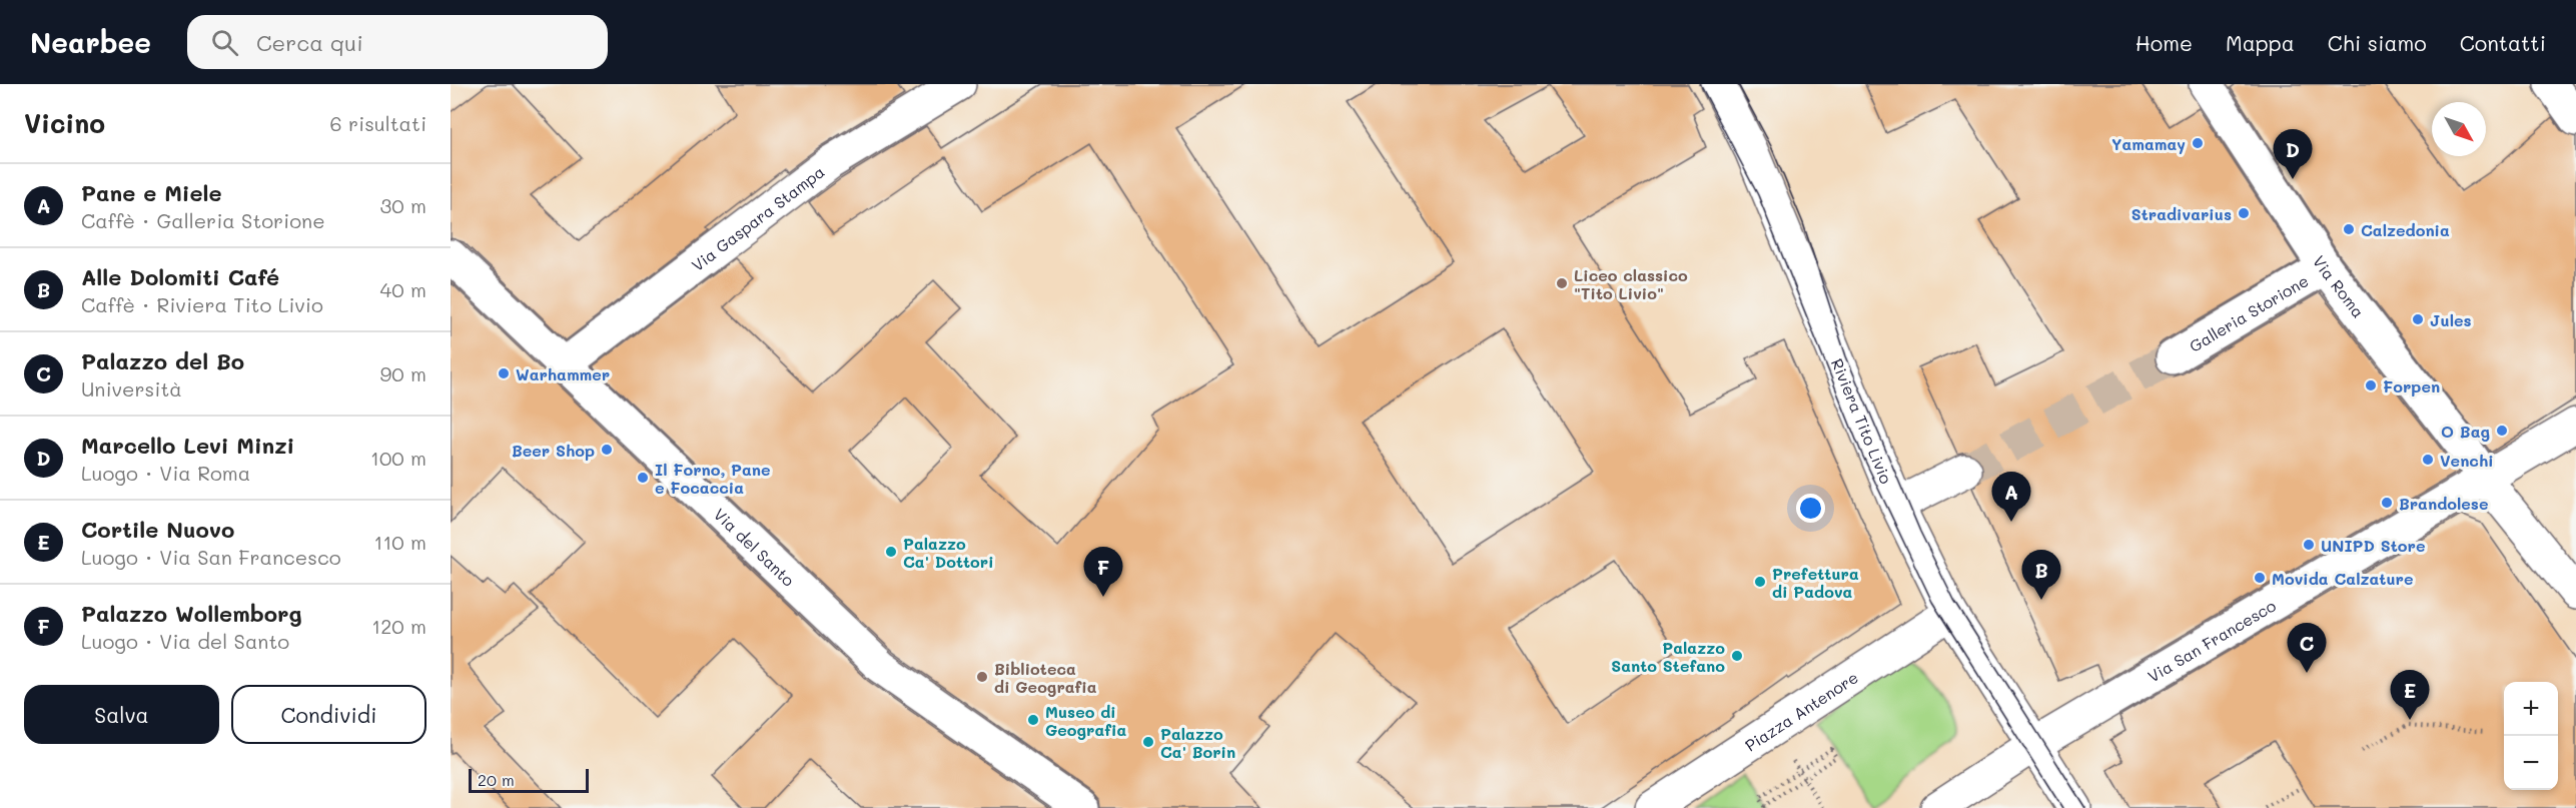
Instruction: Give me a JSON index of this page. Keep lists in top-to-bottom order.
{
  "streets": {
    "street": [
      "Via Gaspara Stampa",
      "Via Roma",
      "Galleria Storione",
      "Riviera Tito Livio",
      "Via del Santo",
      "Via San Francesco",
      "Piazza Antenore"
    ]
  },
  "crossings": [
    ["Via Gaspara Stampa", "Via del Santo"],
    ["Via Roma", "Galleria Storione"],
    ["Via Roma", "Via San Francesco"],
    ["Riviera Tito Livio", "Via San Francesco"],
    ["Riviera Tito Livio", "Piazza Antenore"]
  ],
  "places": [
    "Yamamay",
    "Stradivarius",
    "Calzedonia",
    "Liceo classico \"Tito Livio\"",
    "Jules",
    "Warhammer",
    "Forpen",
    "O Bag",
    "Beer Shop",
    "Venchi",
    "Il Forno, Pane e Focaccia",
    "Brandolese",
    "UNIPD Store",
    "Palazzo Ca' Dottori",
    "Movida Calzature",
    "Prefettura di Padova",
    "Palazzo Santo Stefano",
    "Biblioteca di Geografia",
    "Museo di Geografia",
    "Palazzo Ca' Borin"
  ],
  "scale_bar": "20 m",
  "north": "bottom right",
  "page": {
    "header": "Nearbee",
    "search": "Cerca qui",
    "nav": [
      "Home",
      "Mappa",
      "Chi siamo",
      "Contatti"
    ],
    "heading": ["Vicino", "6 risultati"],
    "pins": [
      "D",
      "A",
      "F",
      "B",
      "C",
      "E"
    ],
    "list": [
      {
        "mark": "A",
        "name": "Pane e Miele",
        "note": "Caffè · Galleria Storione",
        "value": "30 m"
      },
      {
        "mark": "B",
        "name": "Alle Dolomiti Café",
        "note": "Caffè · Riviera Tito Livio",
        "value": "40 m"
      },
      {
        "mark": "C",
        "name": "Palazzo del Bo",
        "note": "Università",
        "value": "90 m"
      },
      {
        "mark": "D",
        "name": "Marcello Levi Minzi",
        "note": "Luogo · Via Roma",
        "value": "100 m"
      },
      {
        "mark": "E",
        "name": "Cortile Nuovo",
        "note": "Luogo · Via San Francesco",
        "value": "110 m"
      },
      {
        "mark": "F",
        "name": "Palazzo Wollemborg",
        "note": "Luogo · Via del Santo",
        "value": "120 m"
      }
    ],
    "buttons": ["Salva", "Condividi"],
    "map_buttons": ["+", "−"],
    "scale": "20 m"
  }
}
